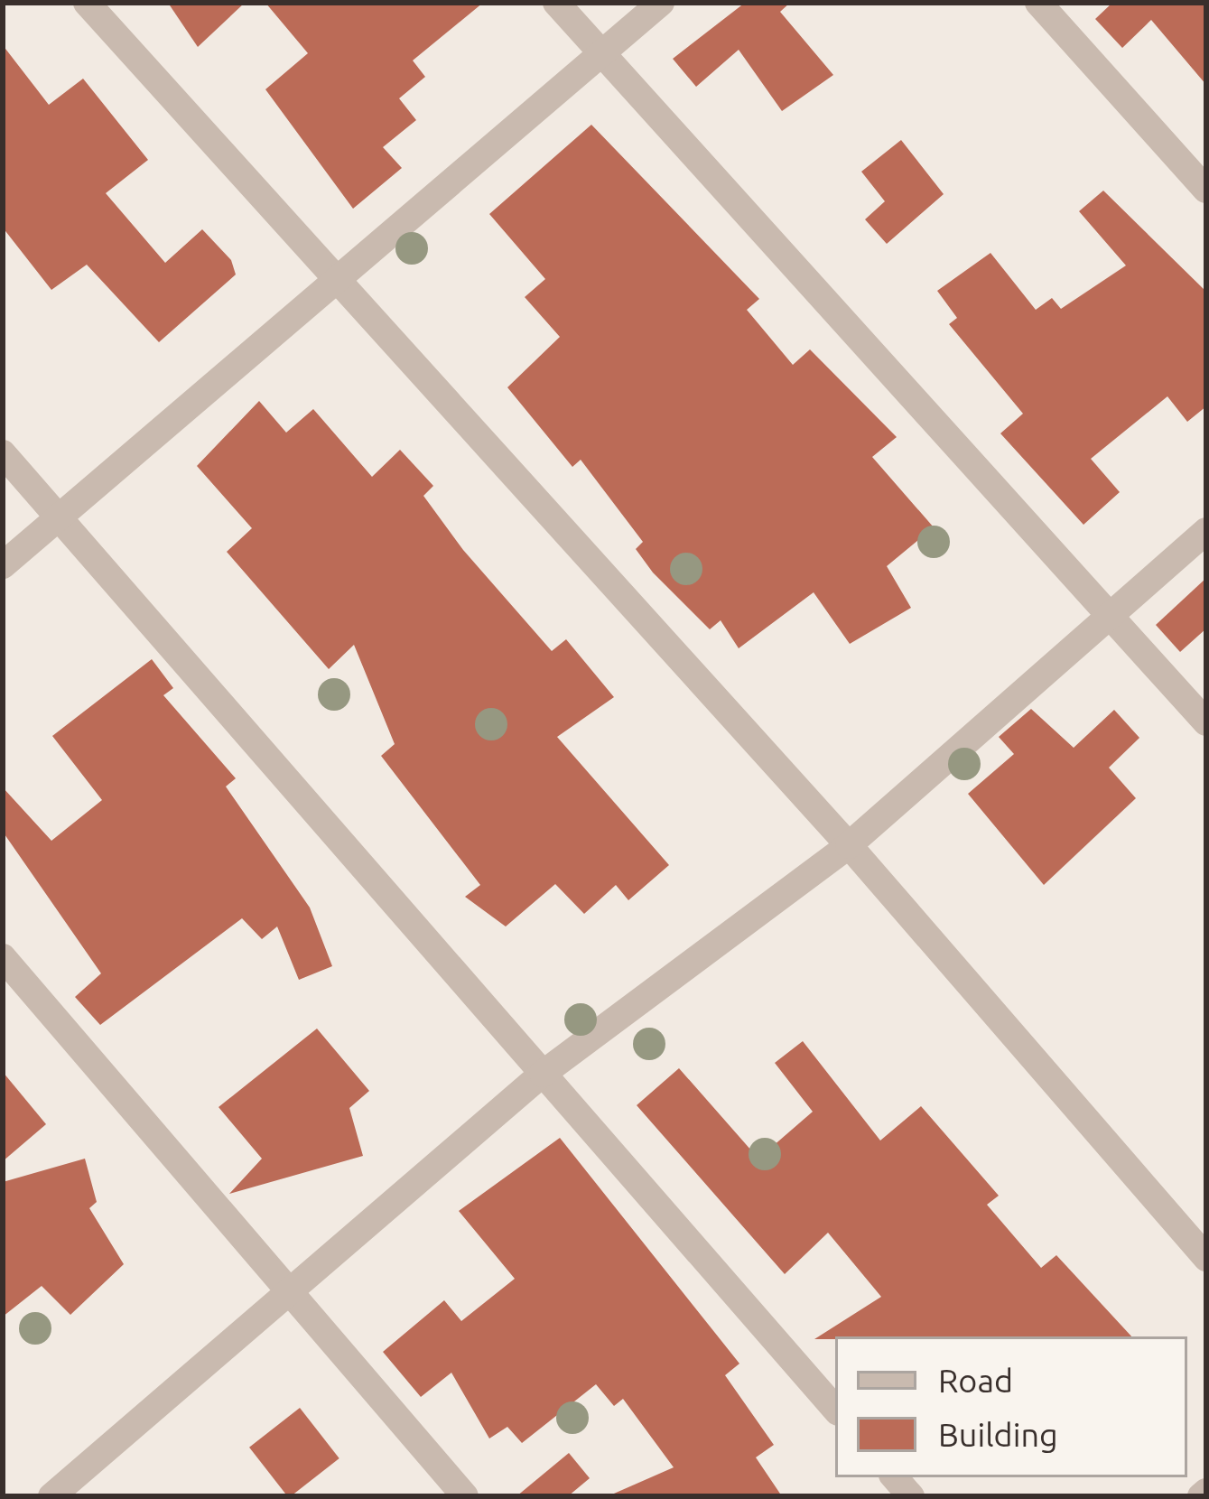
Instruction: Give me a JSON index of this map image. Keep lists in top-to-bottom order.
{
  "legend": ["Road", "Building"]
}
